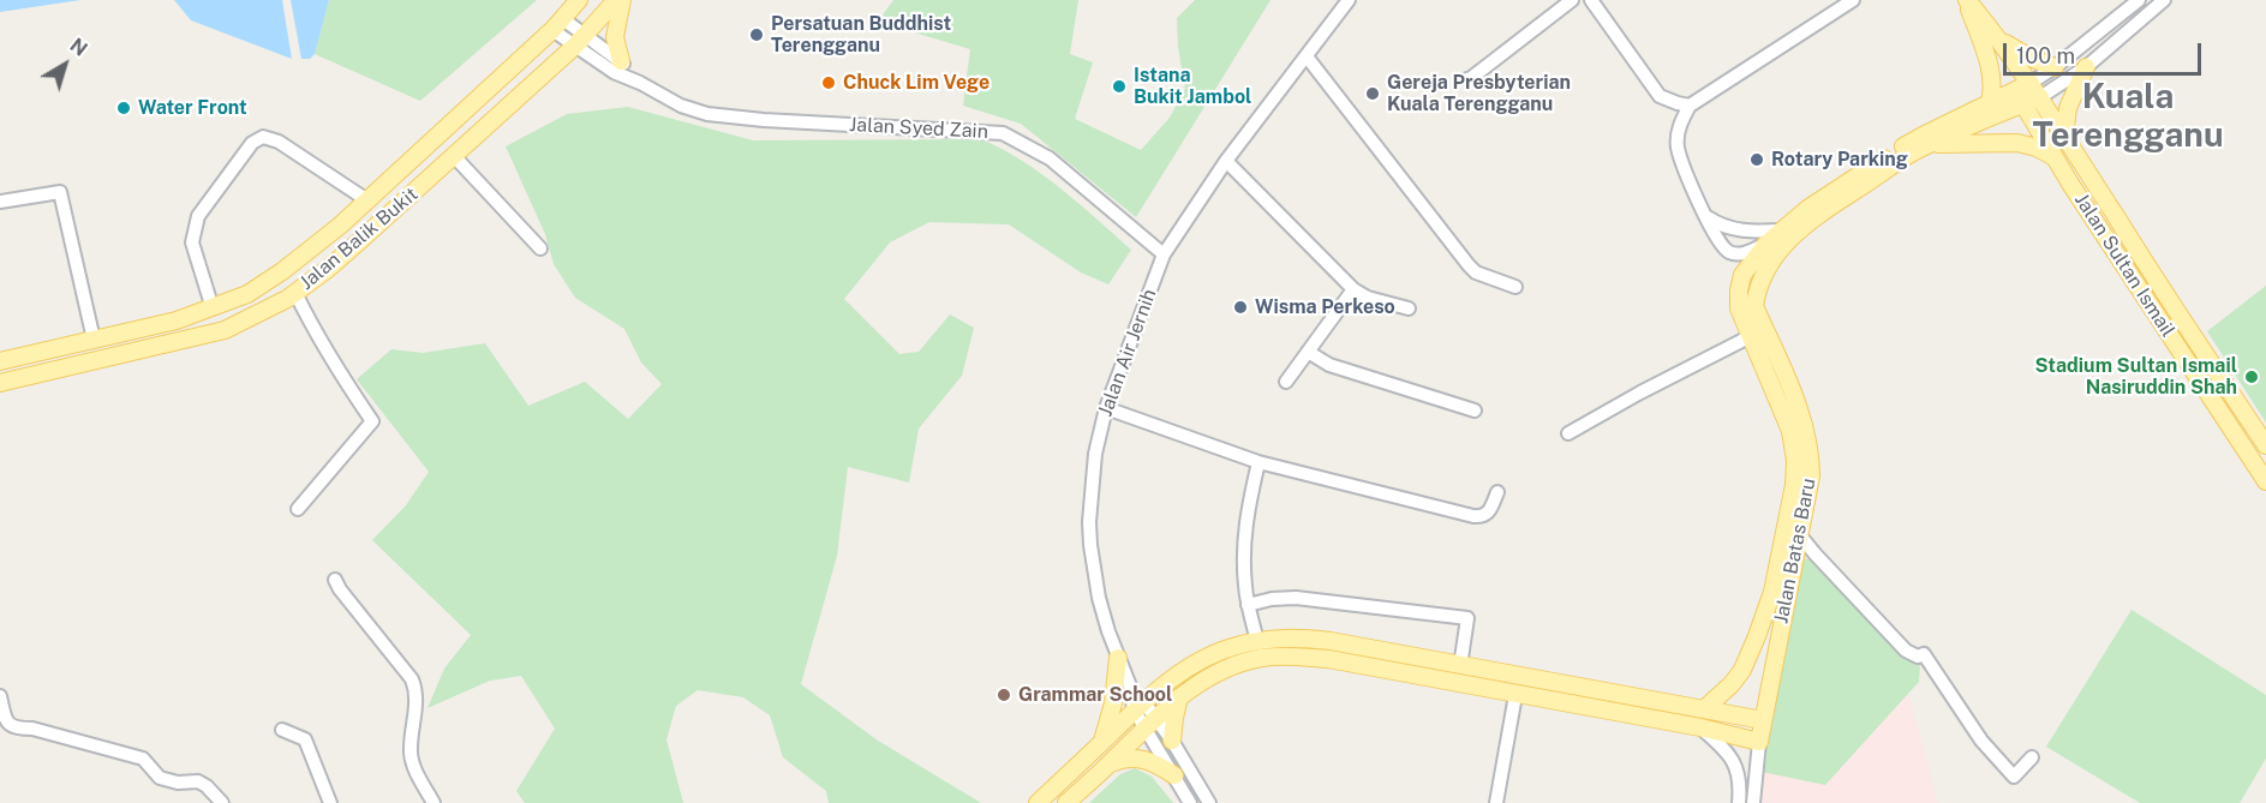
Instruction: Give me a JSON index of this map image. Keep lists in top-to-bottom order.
{
  "streets": {
    "main road": ["Jalan Balik Bukit", "Jalan Sultan Ismail", "Jalan Batas Baru"],
    "street": ["Jalan Syed Zain", "Jalan Air Jernih"]
  },
  "crossings": [
    ["Jalan Syed Zain", "Jalan Air Jernih"],
    ["Jalan Sultan Ismail", "Jalan Batas Baru"]
  ],
  "districts": ["Kuala Terengganu"],
  "places": [
    "Persatuan Buddhist Terengganu",
    "Chuck Lim Vege",
    "Istana Bukit Jambol",
    "Gereja Presbyterian Kuala Terengganu",
    "Water Front",
    "Rotary Parking",
    "Wisma Perkeso",
    "Stadium Sultan Ismail Nasiruddin Shah",
    "Grammar School"
  ],
  "scale_bar": "100 m",
  "north": "top right"
}
